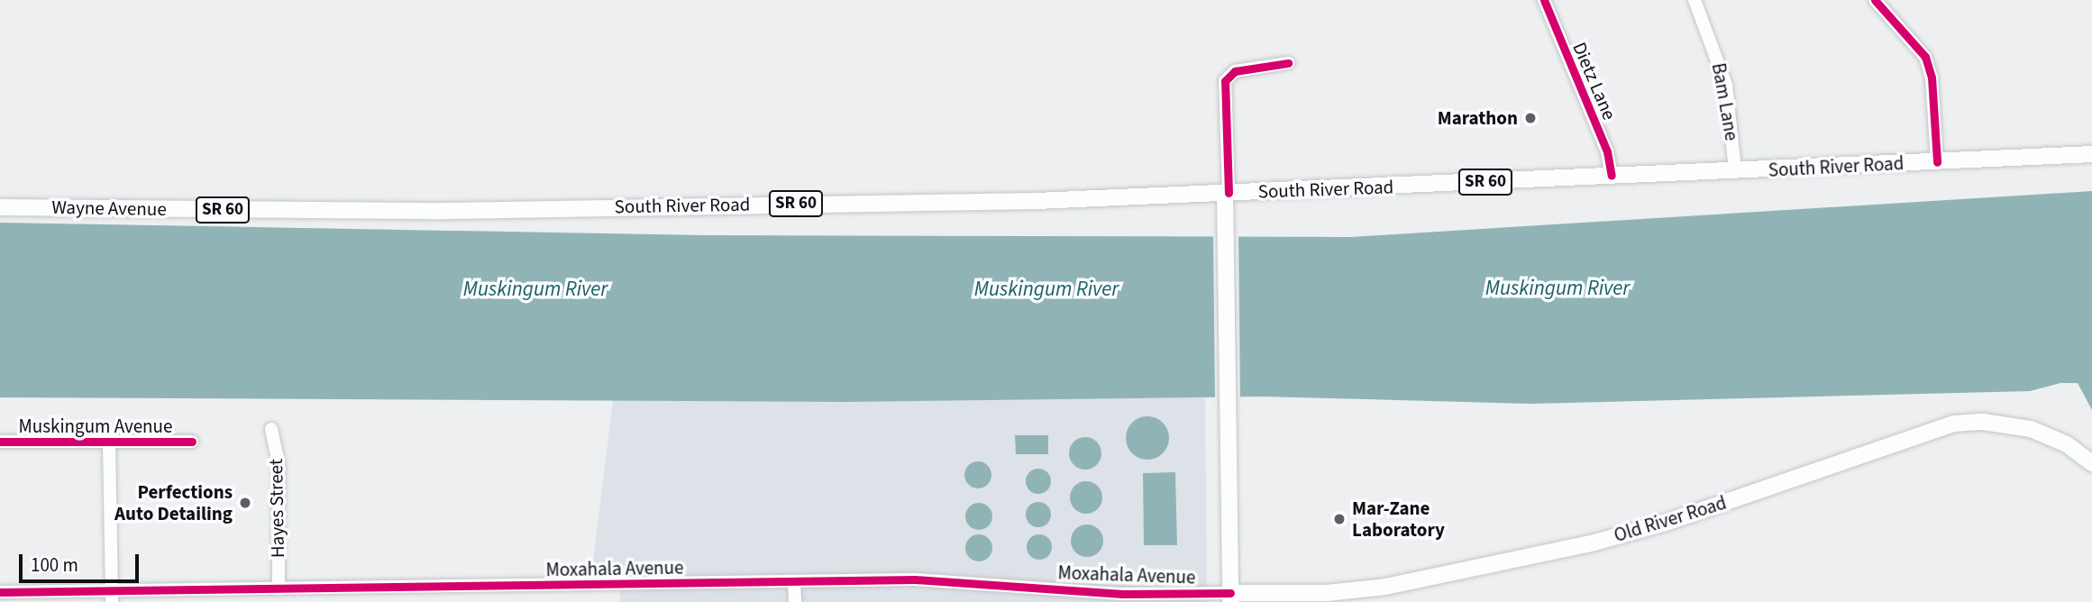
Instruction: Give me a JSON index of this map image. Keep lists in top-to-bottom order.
{
  "streets": {
    "main road": [
      "South River Road",
      "SR 60",
      "Wayne Avenue",
      "Old River Road"
    ],
    "street": [
      "Dietz Lane",
      "Bam Lane",
      "Muskingum Avenue",
      "Hayes Street",
      "Moxahala Avenue"
    ]
  },
  "crossings": [
    ["Dietz Lane", "South River Road"],
    ["Bam Lane", "South River Road"],
    ["South River Road", "Wayne Avenue"],
    ["Hayes Street", "Moxahala Avenue"],
    ["Old River Road", "Moxahala Avenue"]
  ],
  "water": ["Muskingum River"],
  "places": ["Marathon", "Perfections Auto Detailing", "Mar-Zane Laboratory"],
  "scale_bar": "100 m"
}
